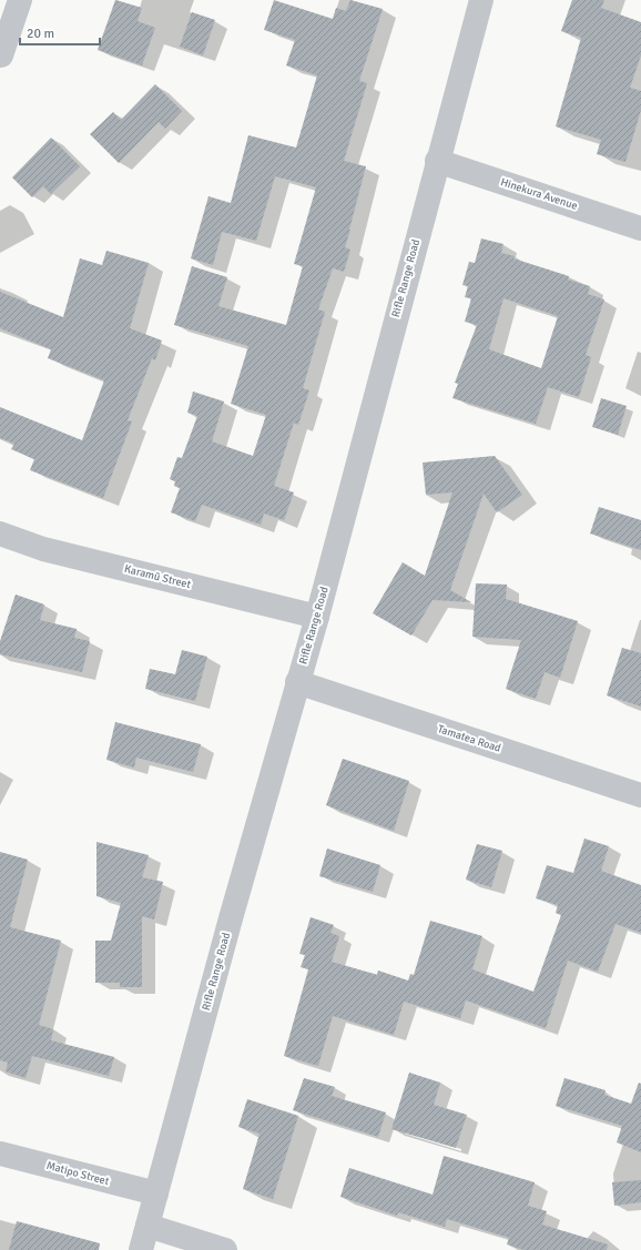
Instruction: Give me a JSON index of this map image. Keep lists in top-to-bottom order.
{
  "streets": {
    "street": [
      "Hinekura Avenue",
      "Rifle Range Road",
      "Karamū Street",
      "Tamatea Road",
      "Matipo Street"
    ]
  },
  "crossings": [
    ["Hinekura Avenue", "Rifle Range Road"],
    ["Rifle Range Road", "Karamū Street"],
    ["Rifle Range Road", "Tamatea Road"],
    ["Rifle Range Road", "Matipo Street"]
  ],
  "scale_bar": "20 m"
}
